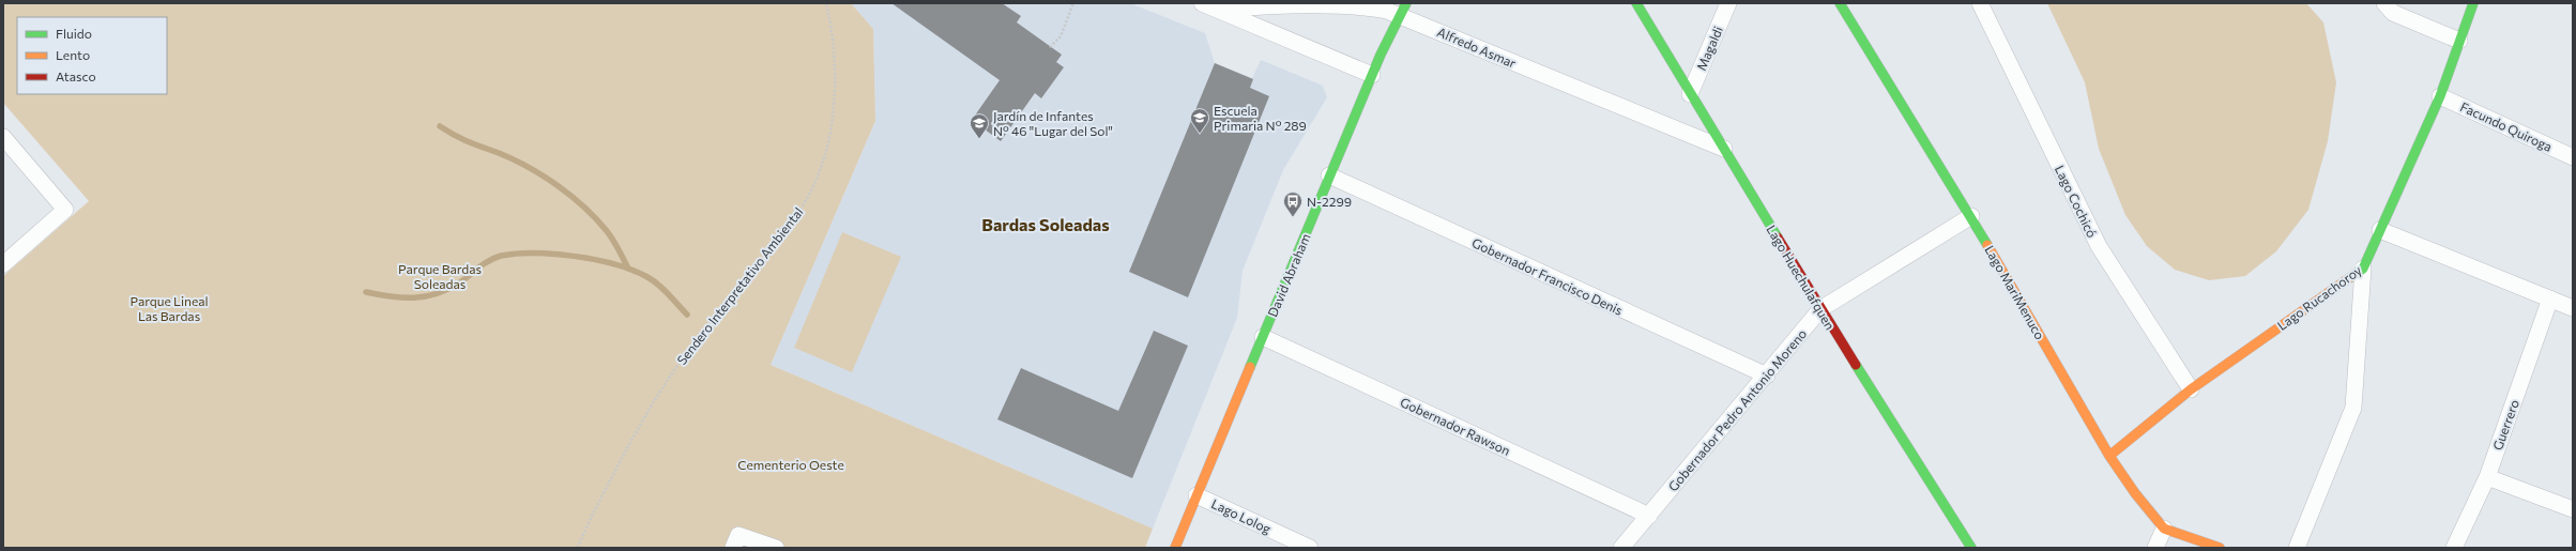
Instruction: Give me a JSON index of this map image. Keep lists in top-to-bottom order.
{
  "streets": {
    "street": [
      "Alfredo Asmar",
      "Magaldi",
      "Facundo Quiroga",
      "Lago Cochicó",
      "David Abraham",
      "Gobernador Francisco Denis",
      "Lago Huechulafquen",
      "Lago MariMenuco",
      "Lago Rucachoroy",
      "Gobernador Pedro Antonio Moreno",
      "Guerrero",
      "Gobernador Rawson",
      "Lago Lolog"
    ],
    "path": ["Sendero Interpretativo Ambiental"]
  },
  "crossings": [
    ["Alfredo Asmar", "David Abraham"],
    ["Alfredo Asmar", "Lago Huechulafquen"],
    ["Magaldi", "Lago Huechulafquen"],
    ["Facundo Quiroga", "Lago Rucachoroy"],
    ["Lago Cochicó", "Lago Rucachoroy"],
    ["David Abraham", "Gobernador Francisco Denis"],
    ["David Abraham", "Gobernador Rawson"],
    ["David Abraham", "Lago Lolog"],
    ["Gobernador Francisco Denis", "Gobernador Pedro Antonio Moreno"],
    ["Lago Huechulafquen", "Gobernador Pedro Antonio Moreno"],
    ["Lago MariMenuco", "Lago Rucachoroy"],
    ["Lago MariMenuco", "Gobernador Pedro Antonio Moreno"],
    ["Gobernador Pedro Antonio Moreno", "Gobernador Rawson"]
  ],
  "districts": ["Bardas Soleadas"],
  "parks": ["Parque Bardas Soleadas", "Parque Lineal Las Bardas", "Cementerio Oeste"],
  "places": {
    "school or university": ["Escuela Primaria N° 289", "Jardín de Infantes N° 46 \"Lugar del Sol\""],
    "bus stop": ["N-2299"]
  },
  "legend": ["Fluido", "Lento", "Atasco"]
}
